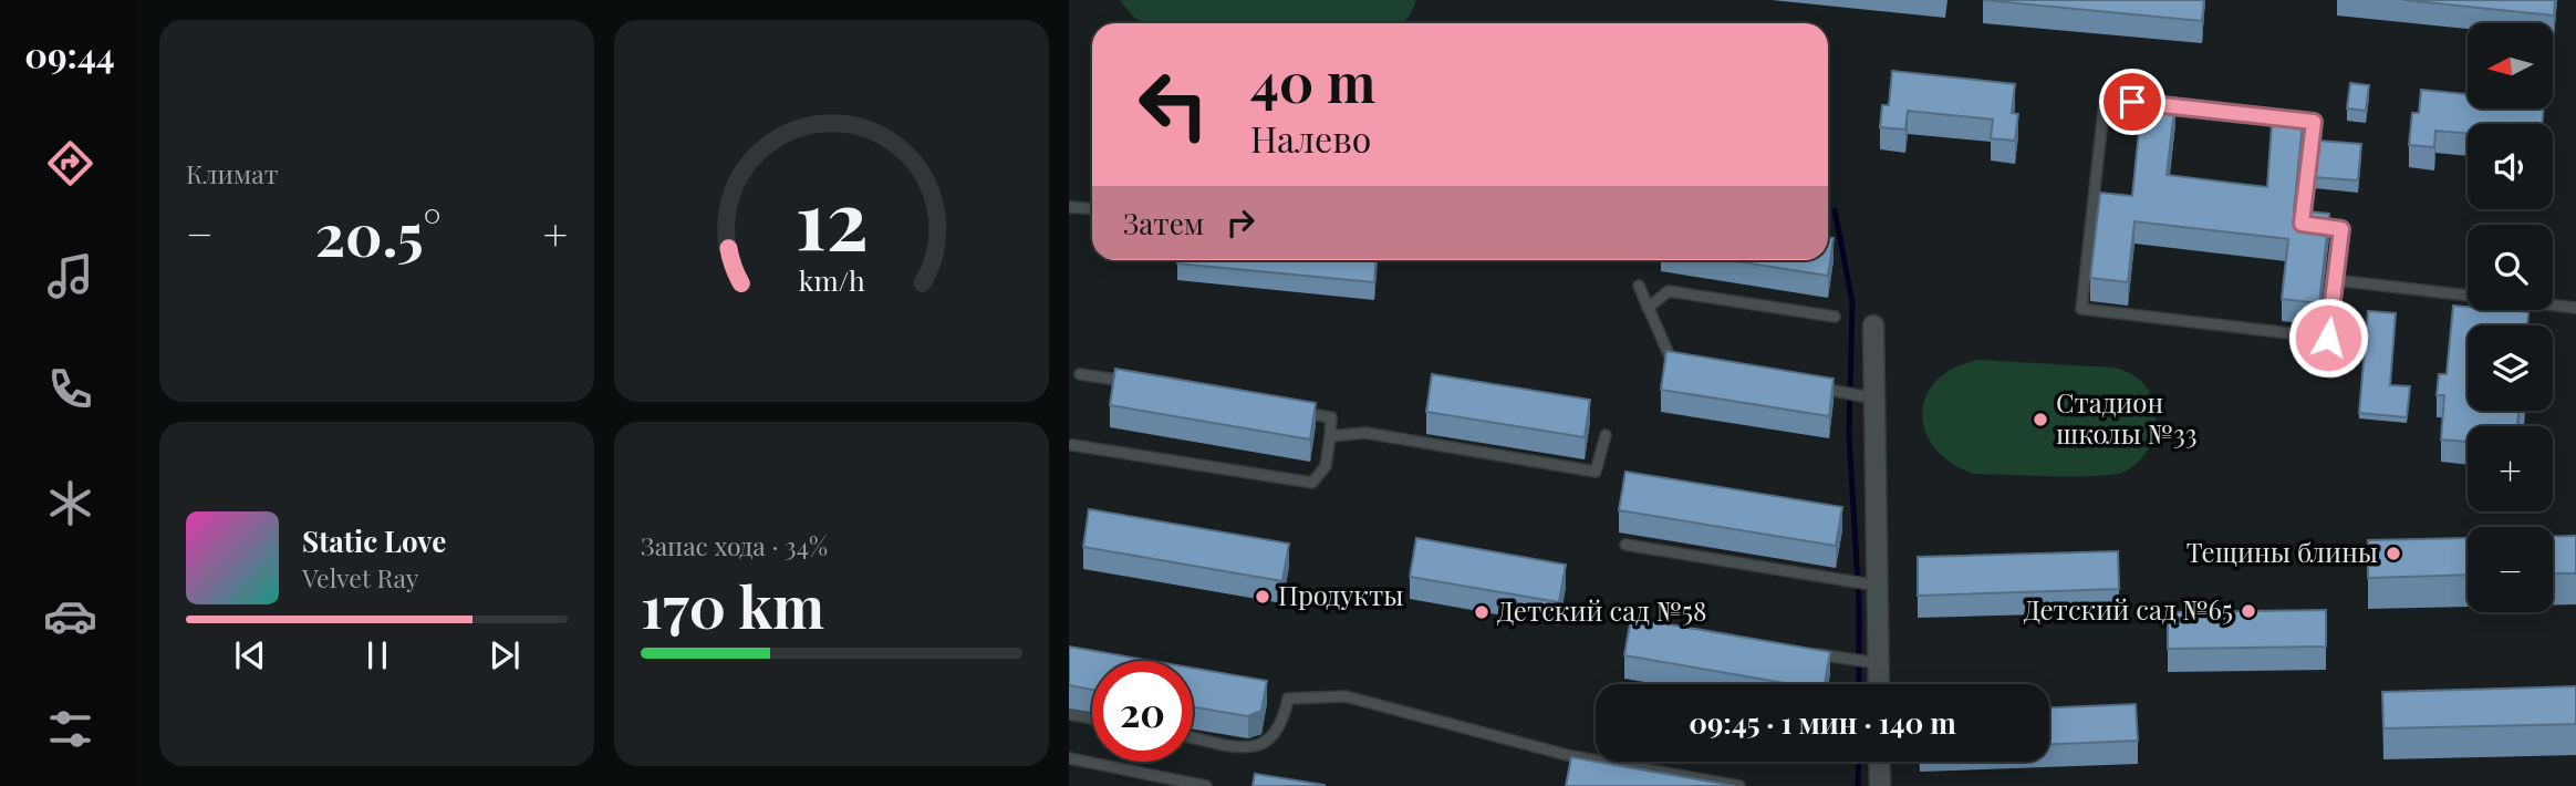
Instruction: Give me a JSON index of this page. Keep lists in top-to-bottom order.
{
  "places": [
    "Стадион школы №33",
    "Тещины блины",
    "Продукты",
    "Детский сад №65",
    "Детский сад №58"
  ],
  "north": "left",
  "page": {
    "tabs": "09:44",
    "tile": [
      "Климат",
      ["Запас хода · 34%", "170 km"]
    ],
    "map_buttons": ["+", "−"],
    "turn": ["40 m", "Налево"],
    "then": "Затем",
    "heat": ["−", "20.5°", "+"],
    "song": ["Static Love", "Velvet Ray"],
    "limit": "20",
    "trip": "09:45 · 1 мин · 140 m",
    "gauge": ["12", "km/h"]
  }
}
